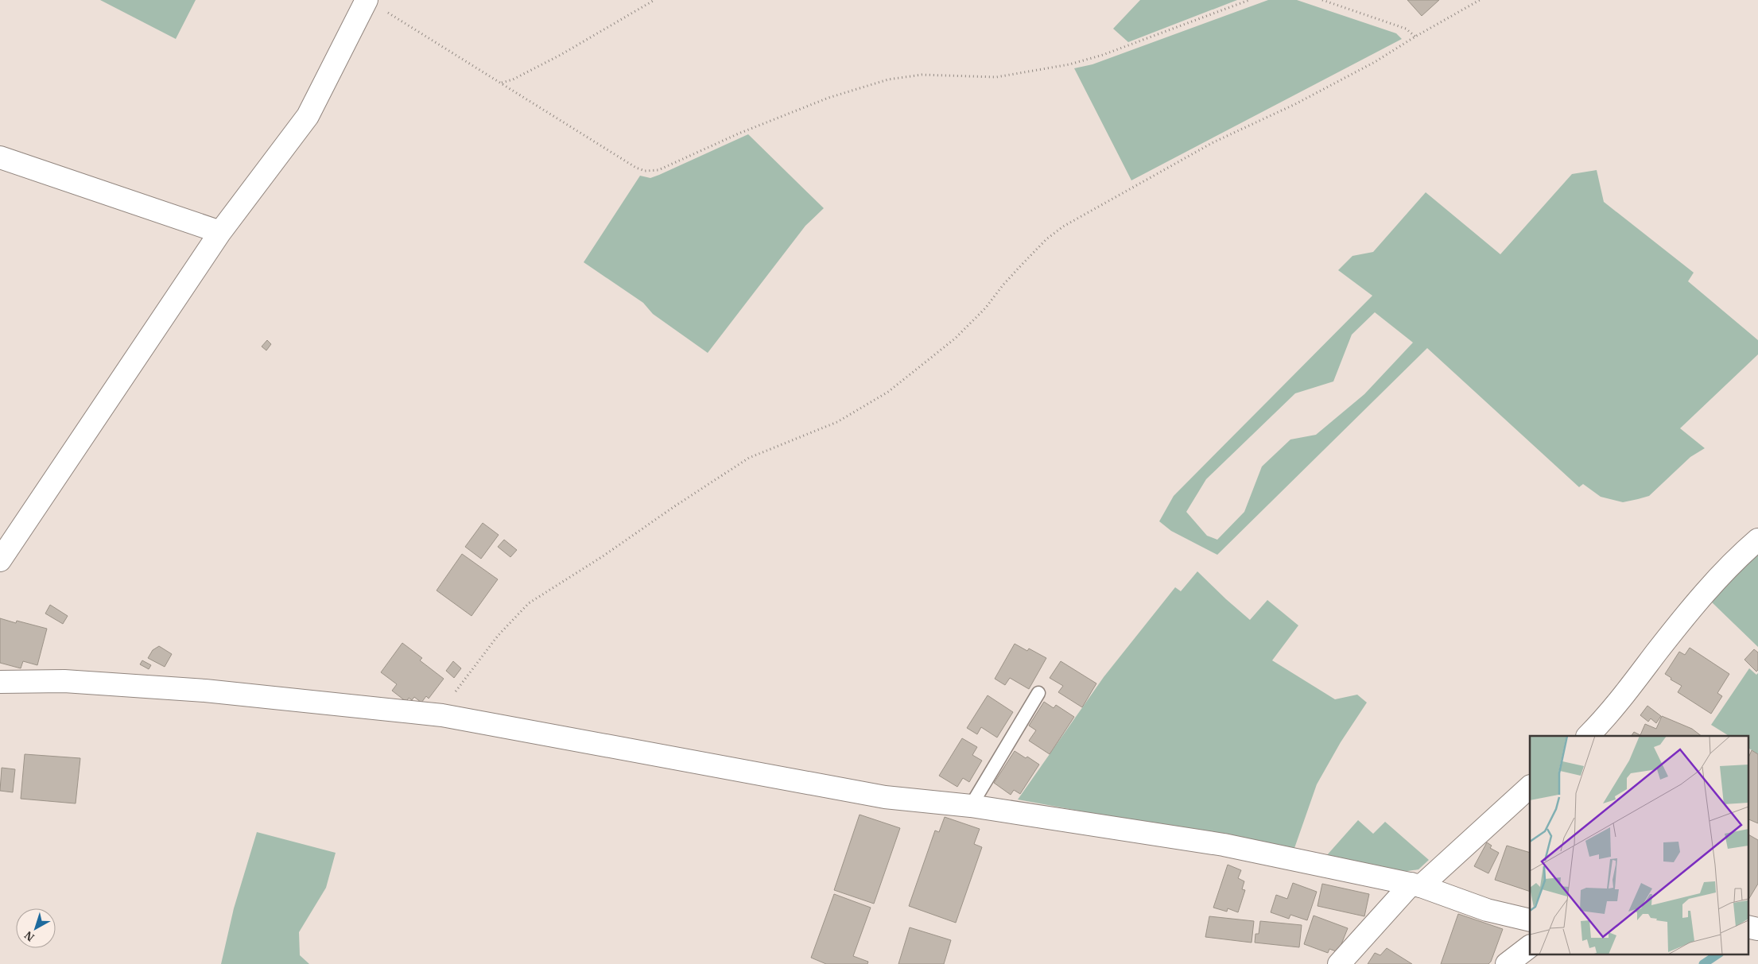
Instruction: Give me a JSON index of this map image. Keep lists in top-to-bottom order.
{
  "north": "bottom left"
}
